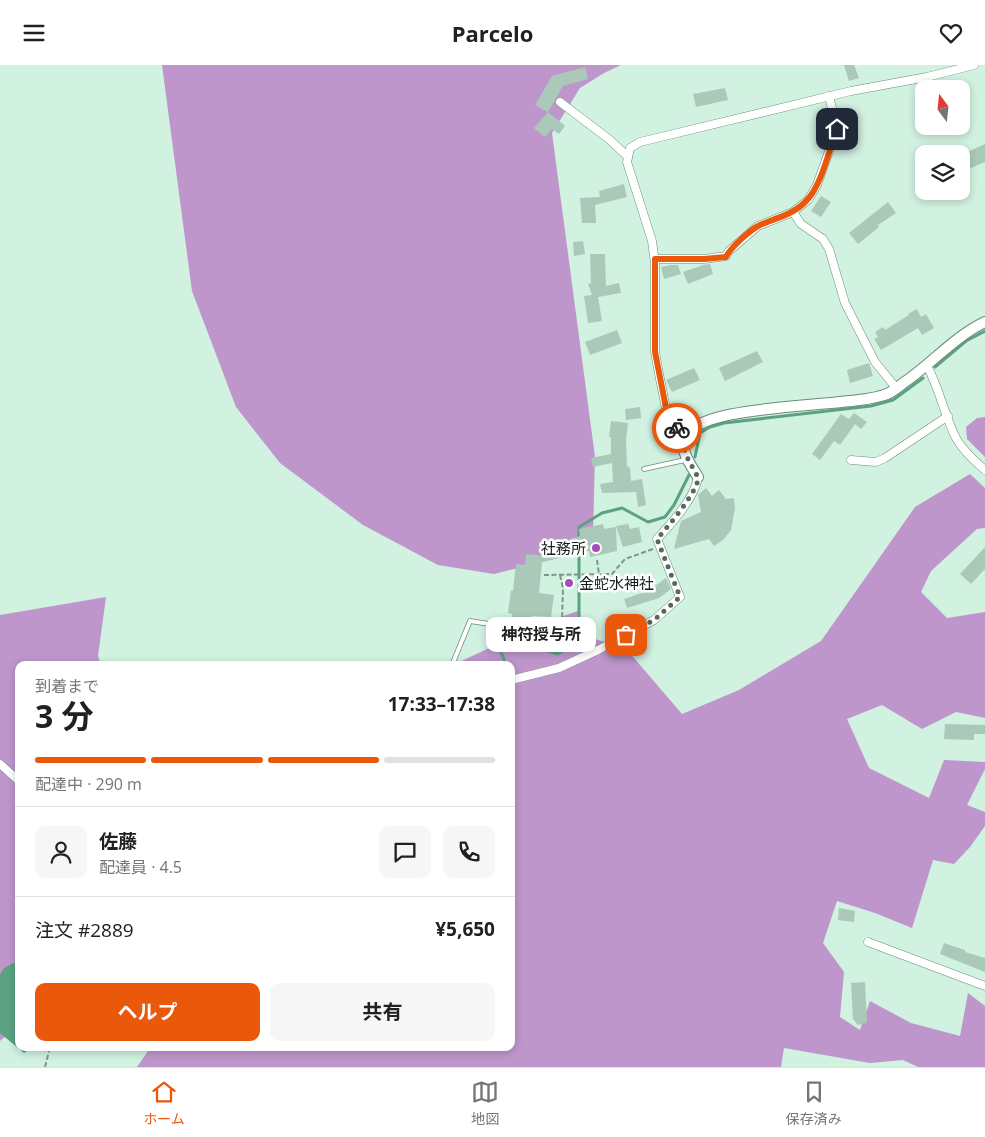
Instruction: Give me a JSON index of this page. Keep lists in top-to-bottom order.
{
  "places": ["社務所", "金蛇水神社", "神符授与所"],
  "north": "top",
  "page": {
    "header": "Parcelo",
    "bubble": "神符授与所",
    "heading": ["3 分", "到着まで", "17:33–17:38"],
    "panel": [
      "佐藤",
      "配達員 · 4.5",
      "注文 #2889",
      "¥5,650"
    ],
    "bar": "配達中 · 290 m",
    "buttons": ["ヘルプ", "共有"],
    "tabs": ["ホーム", "地図", "保存済み"]
  }
}
